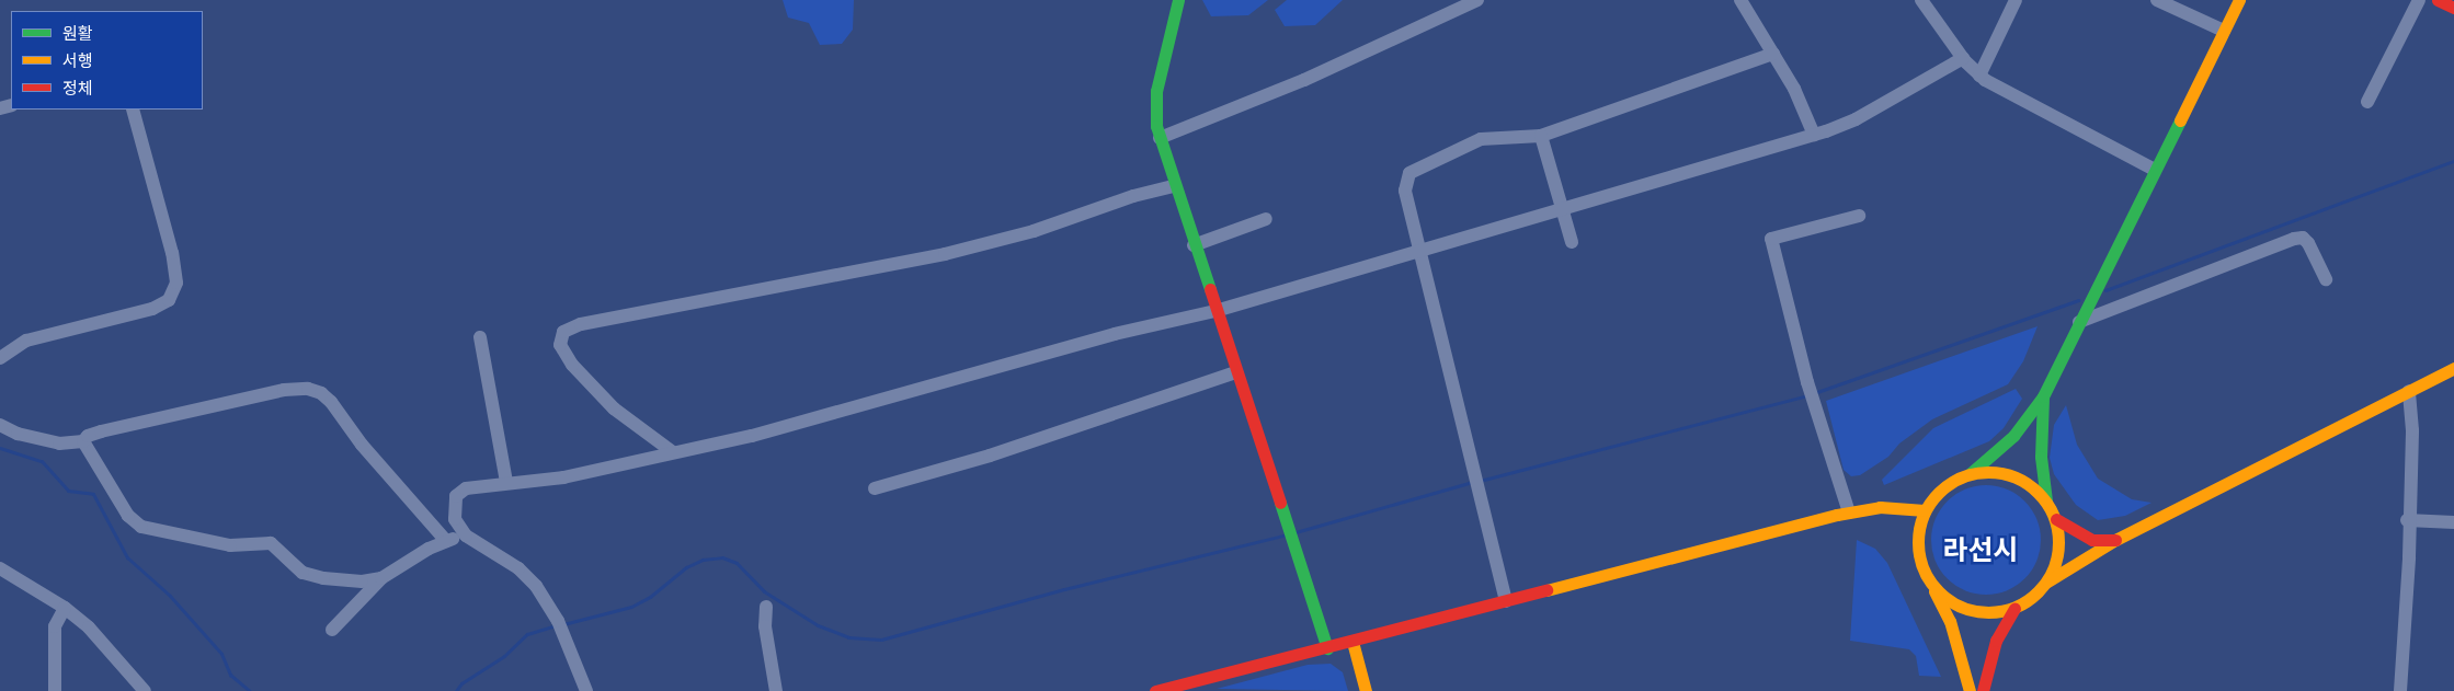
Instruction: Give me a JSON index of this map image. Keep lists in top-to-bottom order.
{
  "districts": ["라선시"],
  "legend": ["원활", "서행", "정체"]
}
